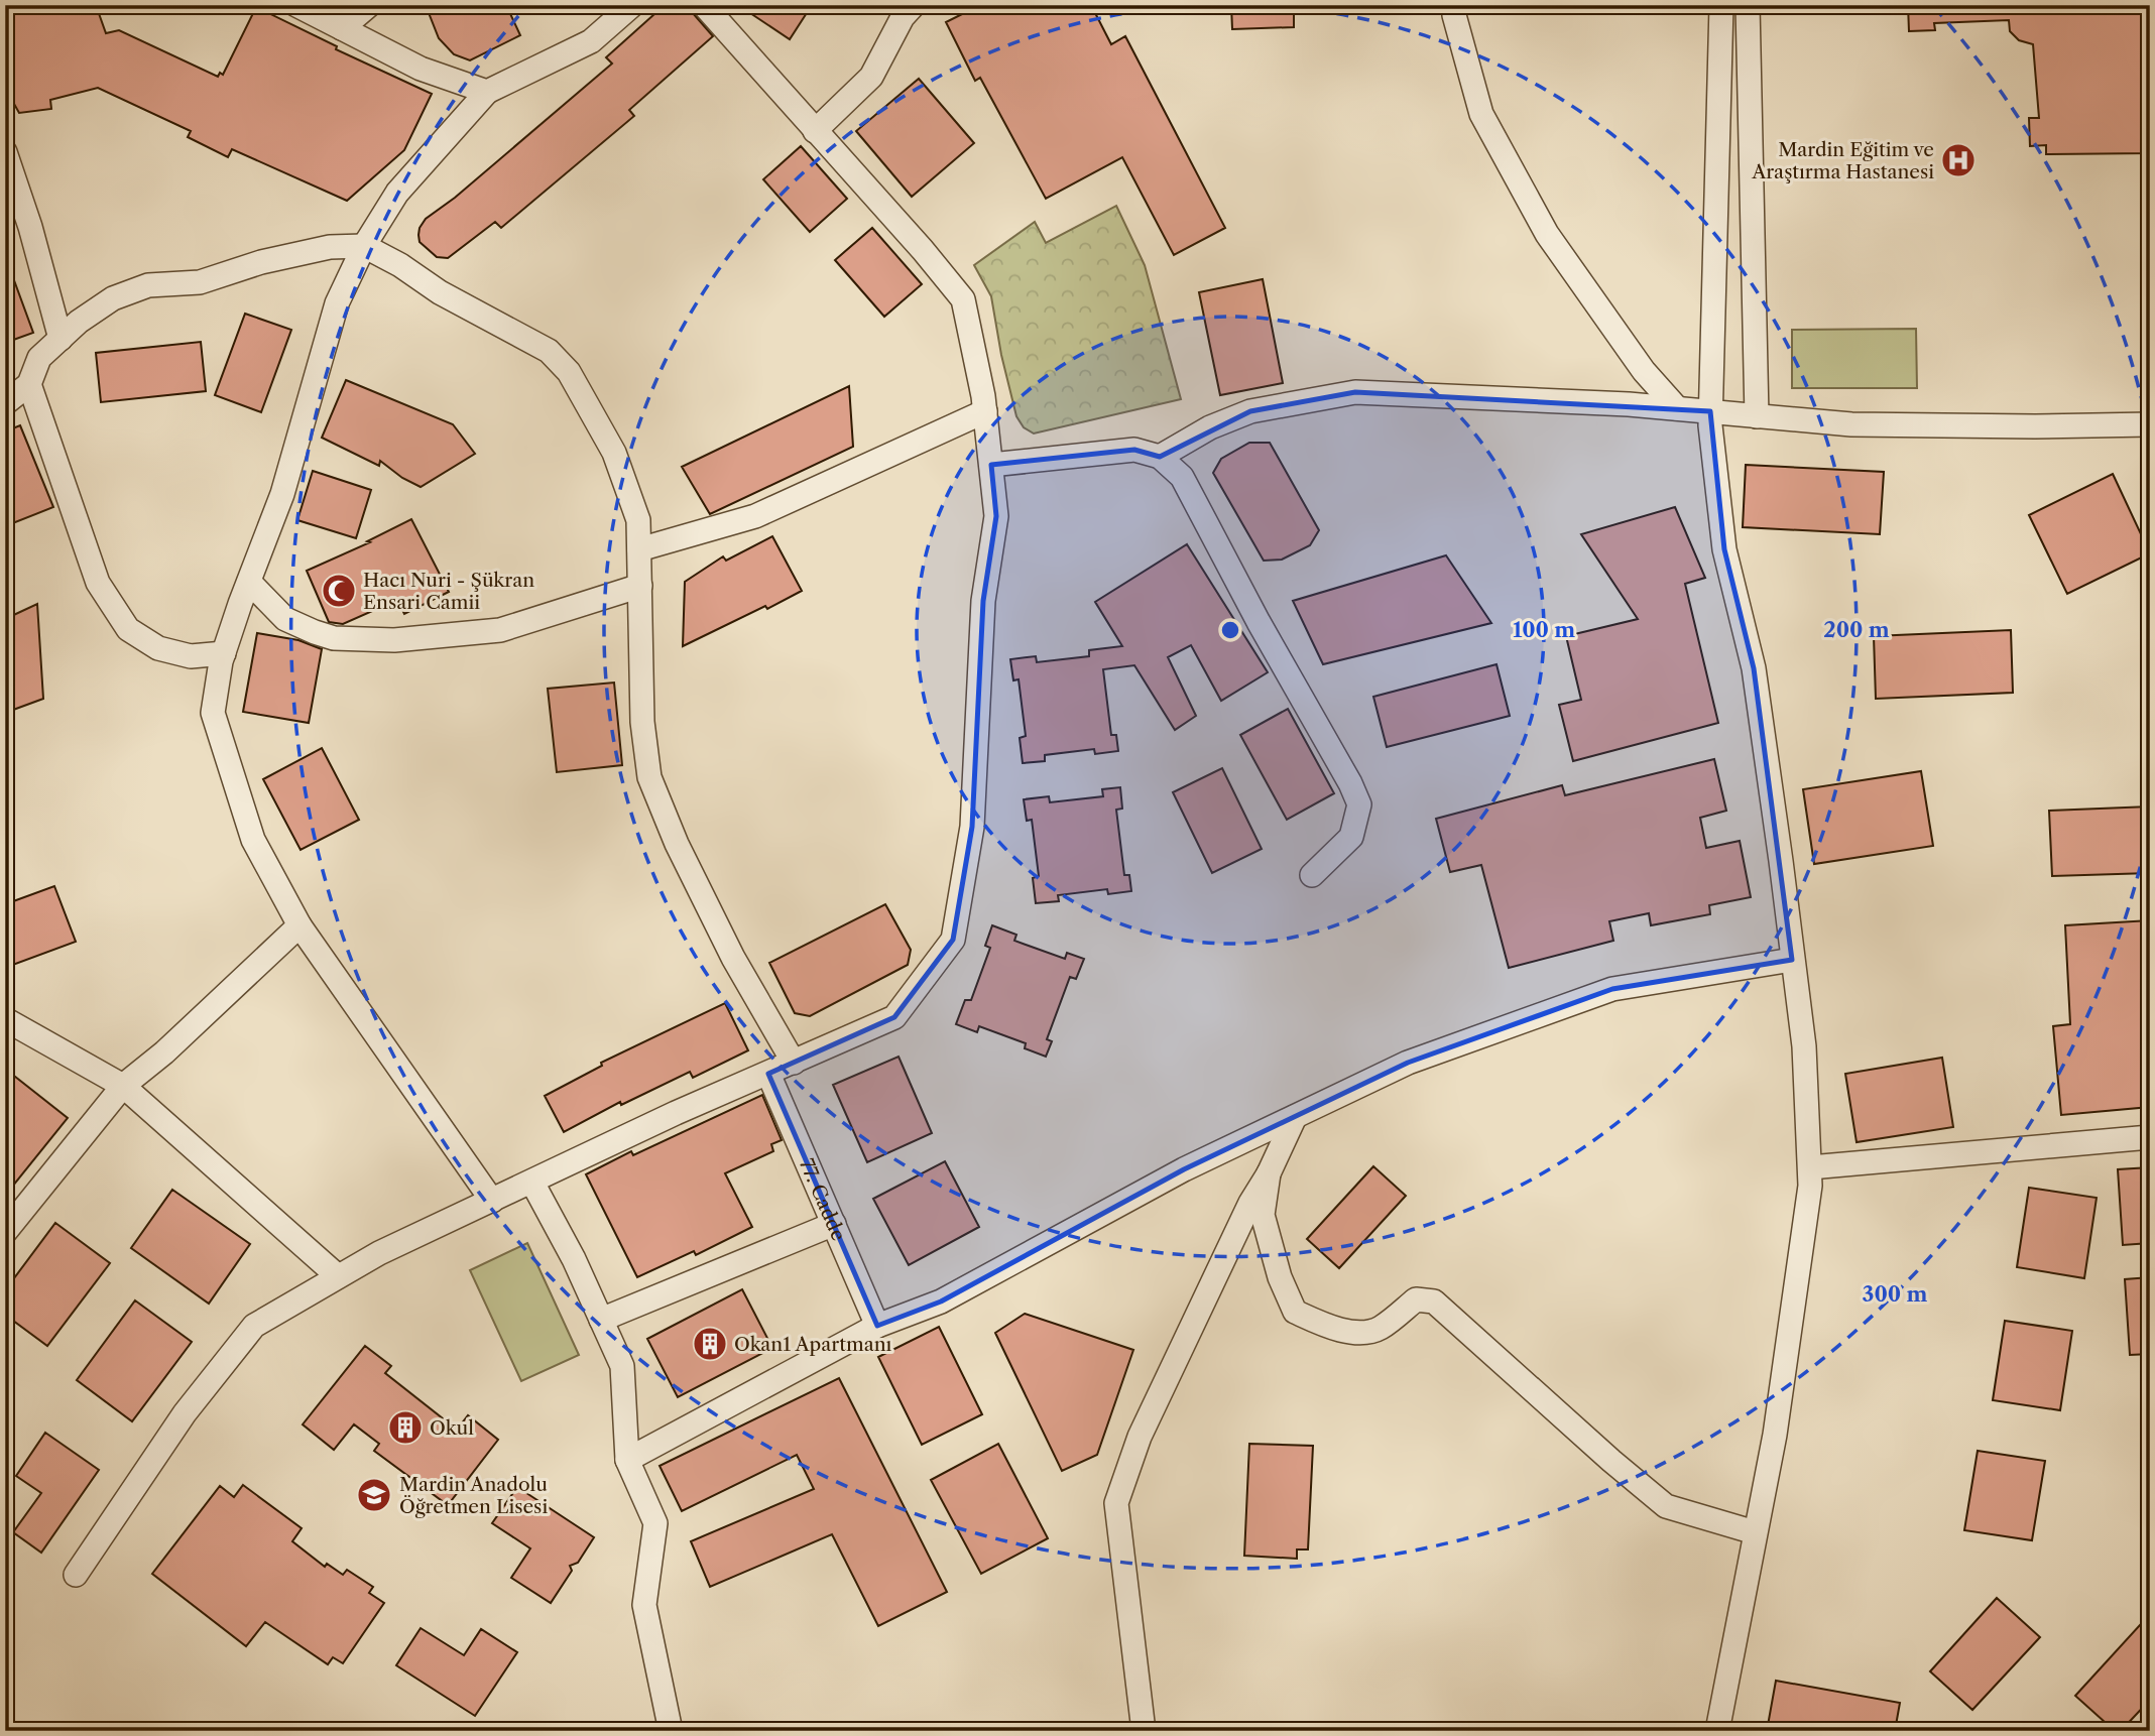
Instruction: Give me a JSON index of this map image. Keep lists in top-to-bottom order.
{
  "streets": {
    "street": ["77. Cadde"]
  },
  "places": {
    "hospital": ["Mardin Eğitim ve Araştırma Hastanesi"],
    "mosque": ["Hacı Nuri - Şükran Ensari Camii"],
    "building": ["Okan1 Apartmanı", "Okul"],
    "school or university": ["Mardin Anadolu Öğretmen Lisesi"]
  },
  "rings": ["100 m", "200 m", "300 m"]
}
